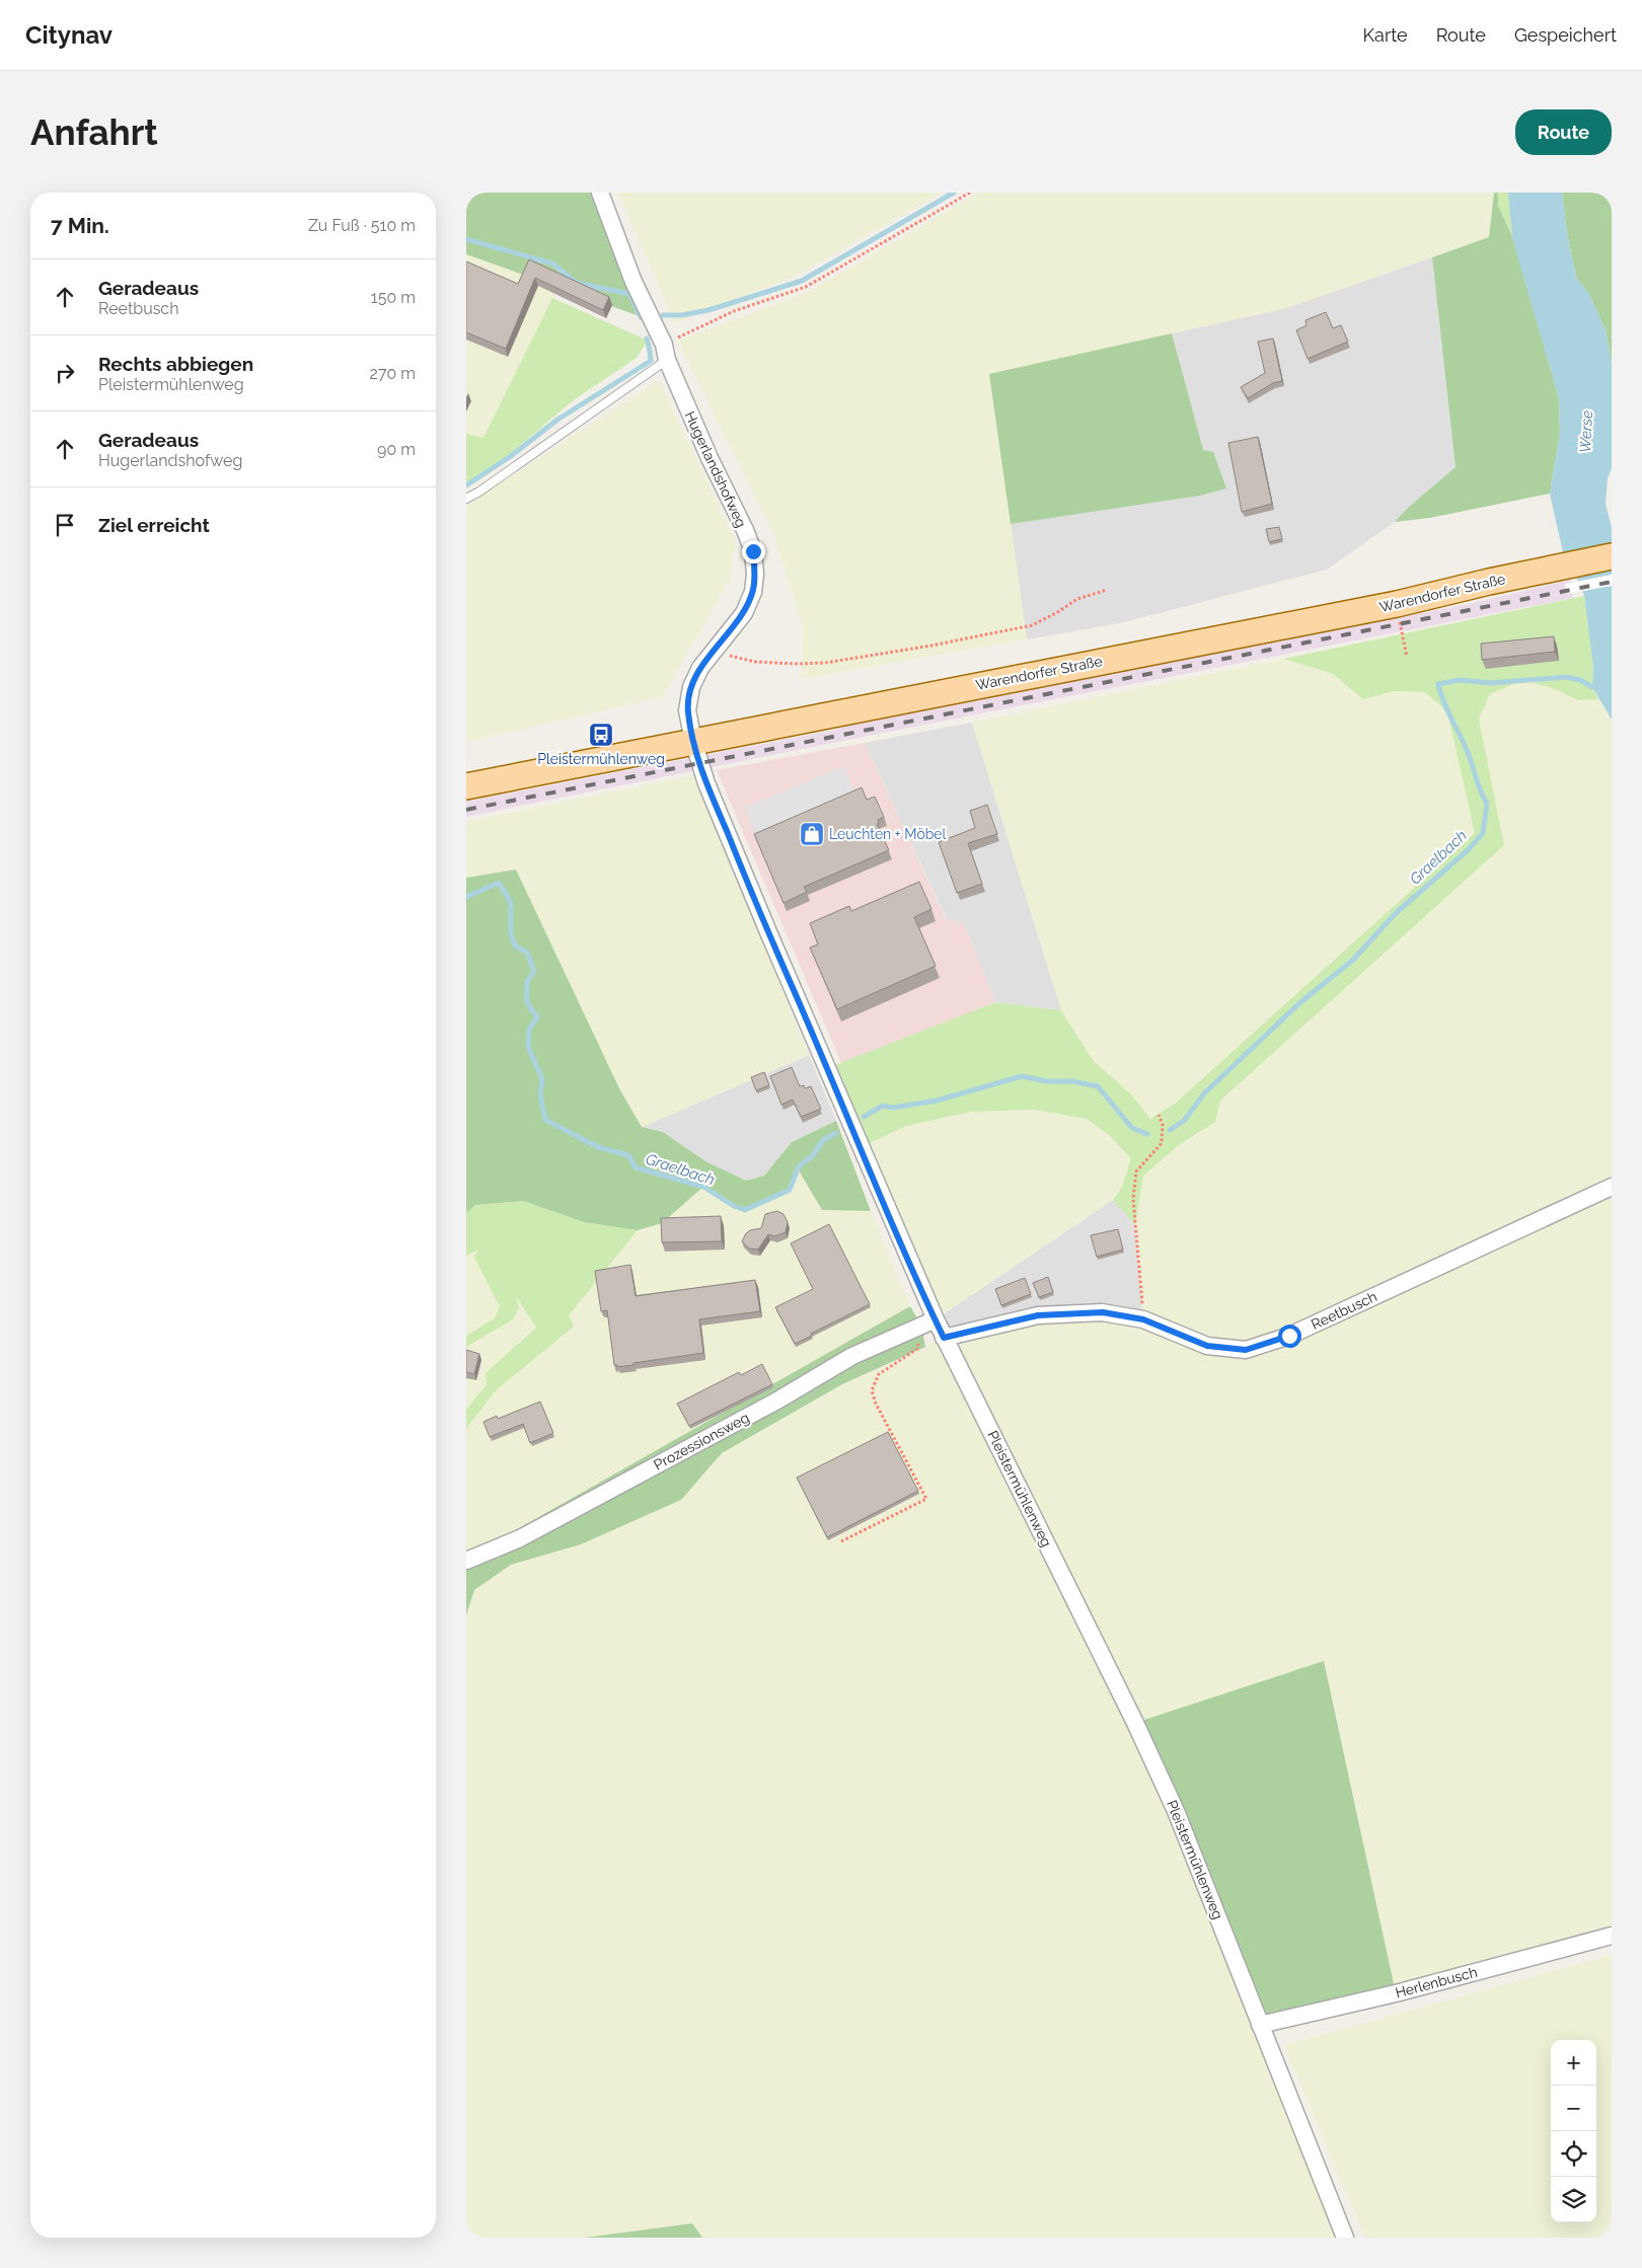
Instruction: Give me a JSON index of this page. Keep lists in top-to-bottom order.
{
  "streets": {
    "main road": ["Warendorfer Straße"],
    "street": [
      "Hugerlandshofweg",
      "Reetbusch",
      "Prozessionsweg",
      "Pleistermühlenweg",
      "Herlenbusch"
    ]
  },
  "crossings": [
    ["Hugerlandshofweg", "Warendorfer Straße"],
    ["Hugerlandshofweg", "Pleistermühlenweg"],
    ["Warendorfer Straße", "Pleistermühlenweg"],
    ["Reetbusch", "Pleistermühlenweg"],
    ["Prozessionsweg", "Pleistermühlenweg"],
    ["Pleistermühlenweg", "Herlenbusch"]
  ],
  "water": ["Werse", "Graelbach"],
  "places": {
    "bus stop": ["Pleistermühlenweg"],
    "shop": ["Leuchten + Möbel"]
  },
  "page": {
    "header": "Citynav",
    "nav": ["Karte", "Route", "Gespeichert"],
    "buttons": "Route",
    "title": "Anfahrt",
    "heading": ["7 Min.", "Zu Fuß · 510 m"],
    "list": [
      ["Geradeaus", "Reetbusch", "150 m"],
      ["Rechts abbiegen", "Pleistermühlenweg", "270 m"],
      ["Geradeaus", "Hugerlandshofweg", "90 m"],
      "Ziel erreicht"
    ],
    "map_buttons": ["+", "−"]
  }
}
